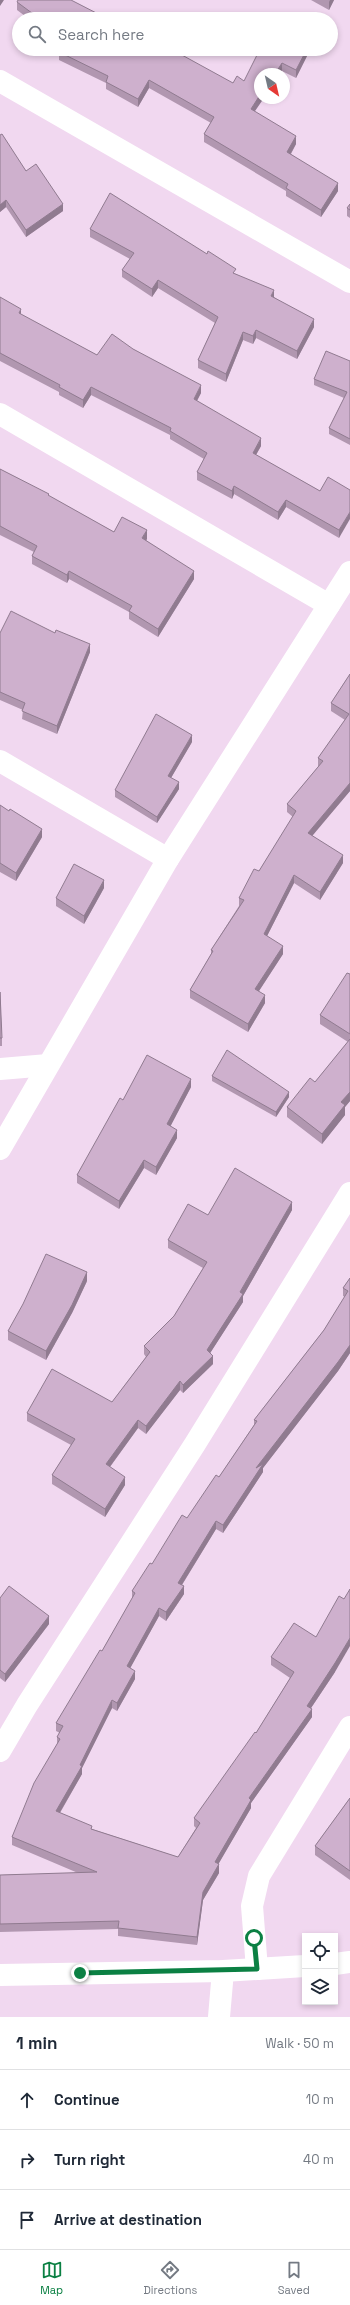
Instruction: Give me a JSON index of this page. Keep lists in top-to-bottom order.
{
  "north": "bottom right",
  "page": {
    "search": "Search here",
    "heading": ["1 min", "Walk · 50 m"],
    "list": [
      ["Continue", "10 m"],
      ["Turn right", "40 m"],
      "Arrive at destination"
    ],
    "nav": ["Map", "Directions", "Saved"]
  }
}
